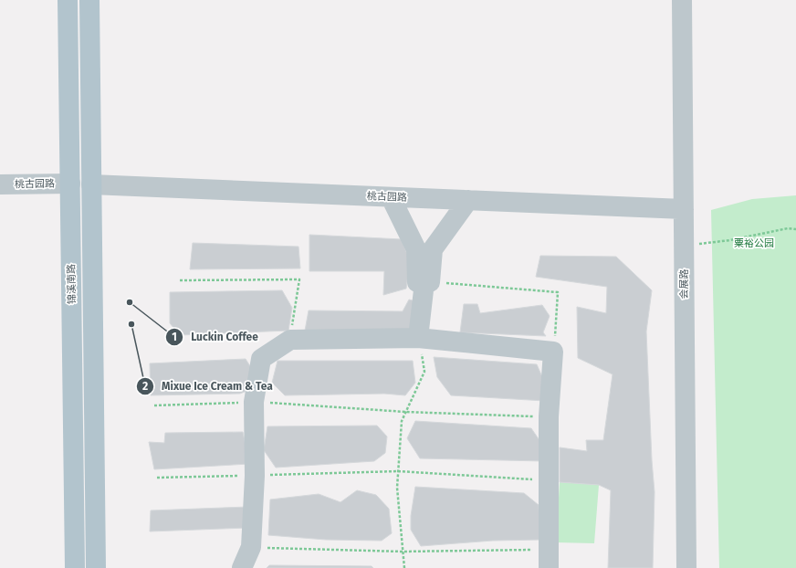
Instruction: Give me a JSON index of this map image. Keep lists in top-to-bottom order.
{
  "streets": {
    "main road": ["锦溪南路"],
    "street": ["桃古园路", "会展路"]
  },
  "crossings": [
    ["桃古园路", "锦溪南路"],
    ["桃古园路", "会展路"]
  ],
  "parks": ["粟裕公园"],
  "places": ["Luckin Coffee", "Mixue Ice Cream & Tea"]
}
